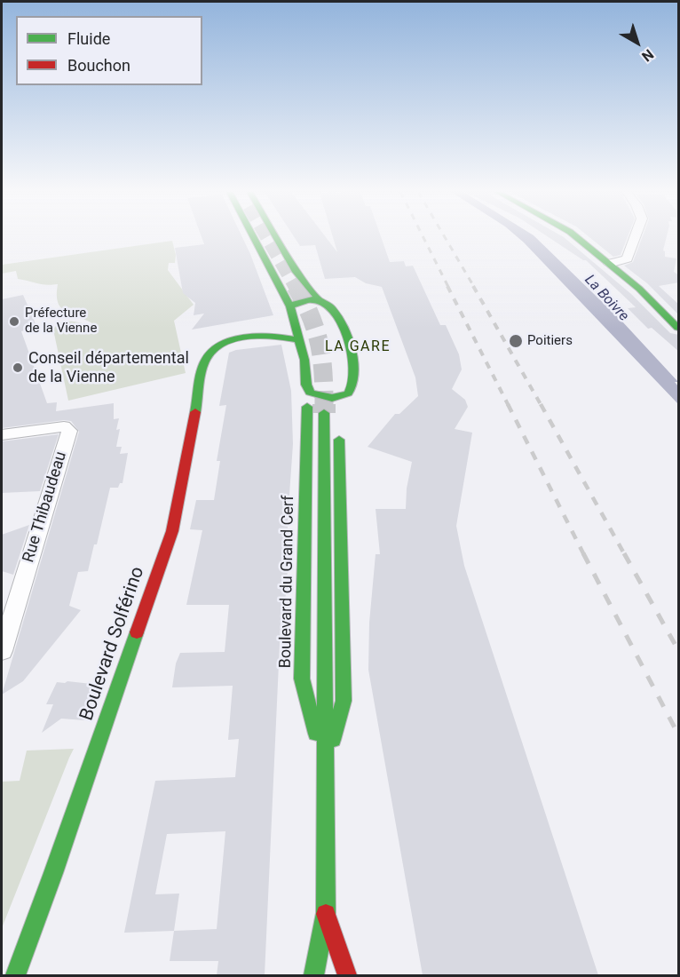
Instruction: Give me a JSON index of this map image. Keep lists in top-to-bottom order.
{
  "streets": {
    "street": ["Rue Thibaudeau", "Boulevard du Grand Cerf", "Boulevard Solférino"]
  },
  "crossings": [
    ["Boulevard du Grand Cerf", "Boulevard Solférino"]
  ],
  "districts": ["LA GARE"],
  "water": ["La Boivre"],
  "places": ["Préfecture de la Vienne", "Poitiers", "Conseil départemental de la Vienne"],
  "legend": ["Fluide", "Bouchon"],
  "north": "bottom right"
}
